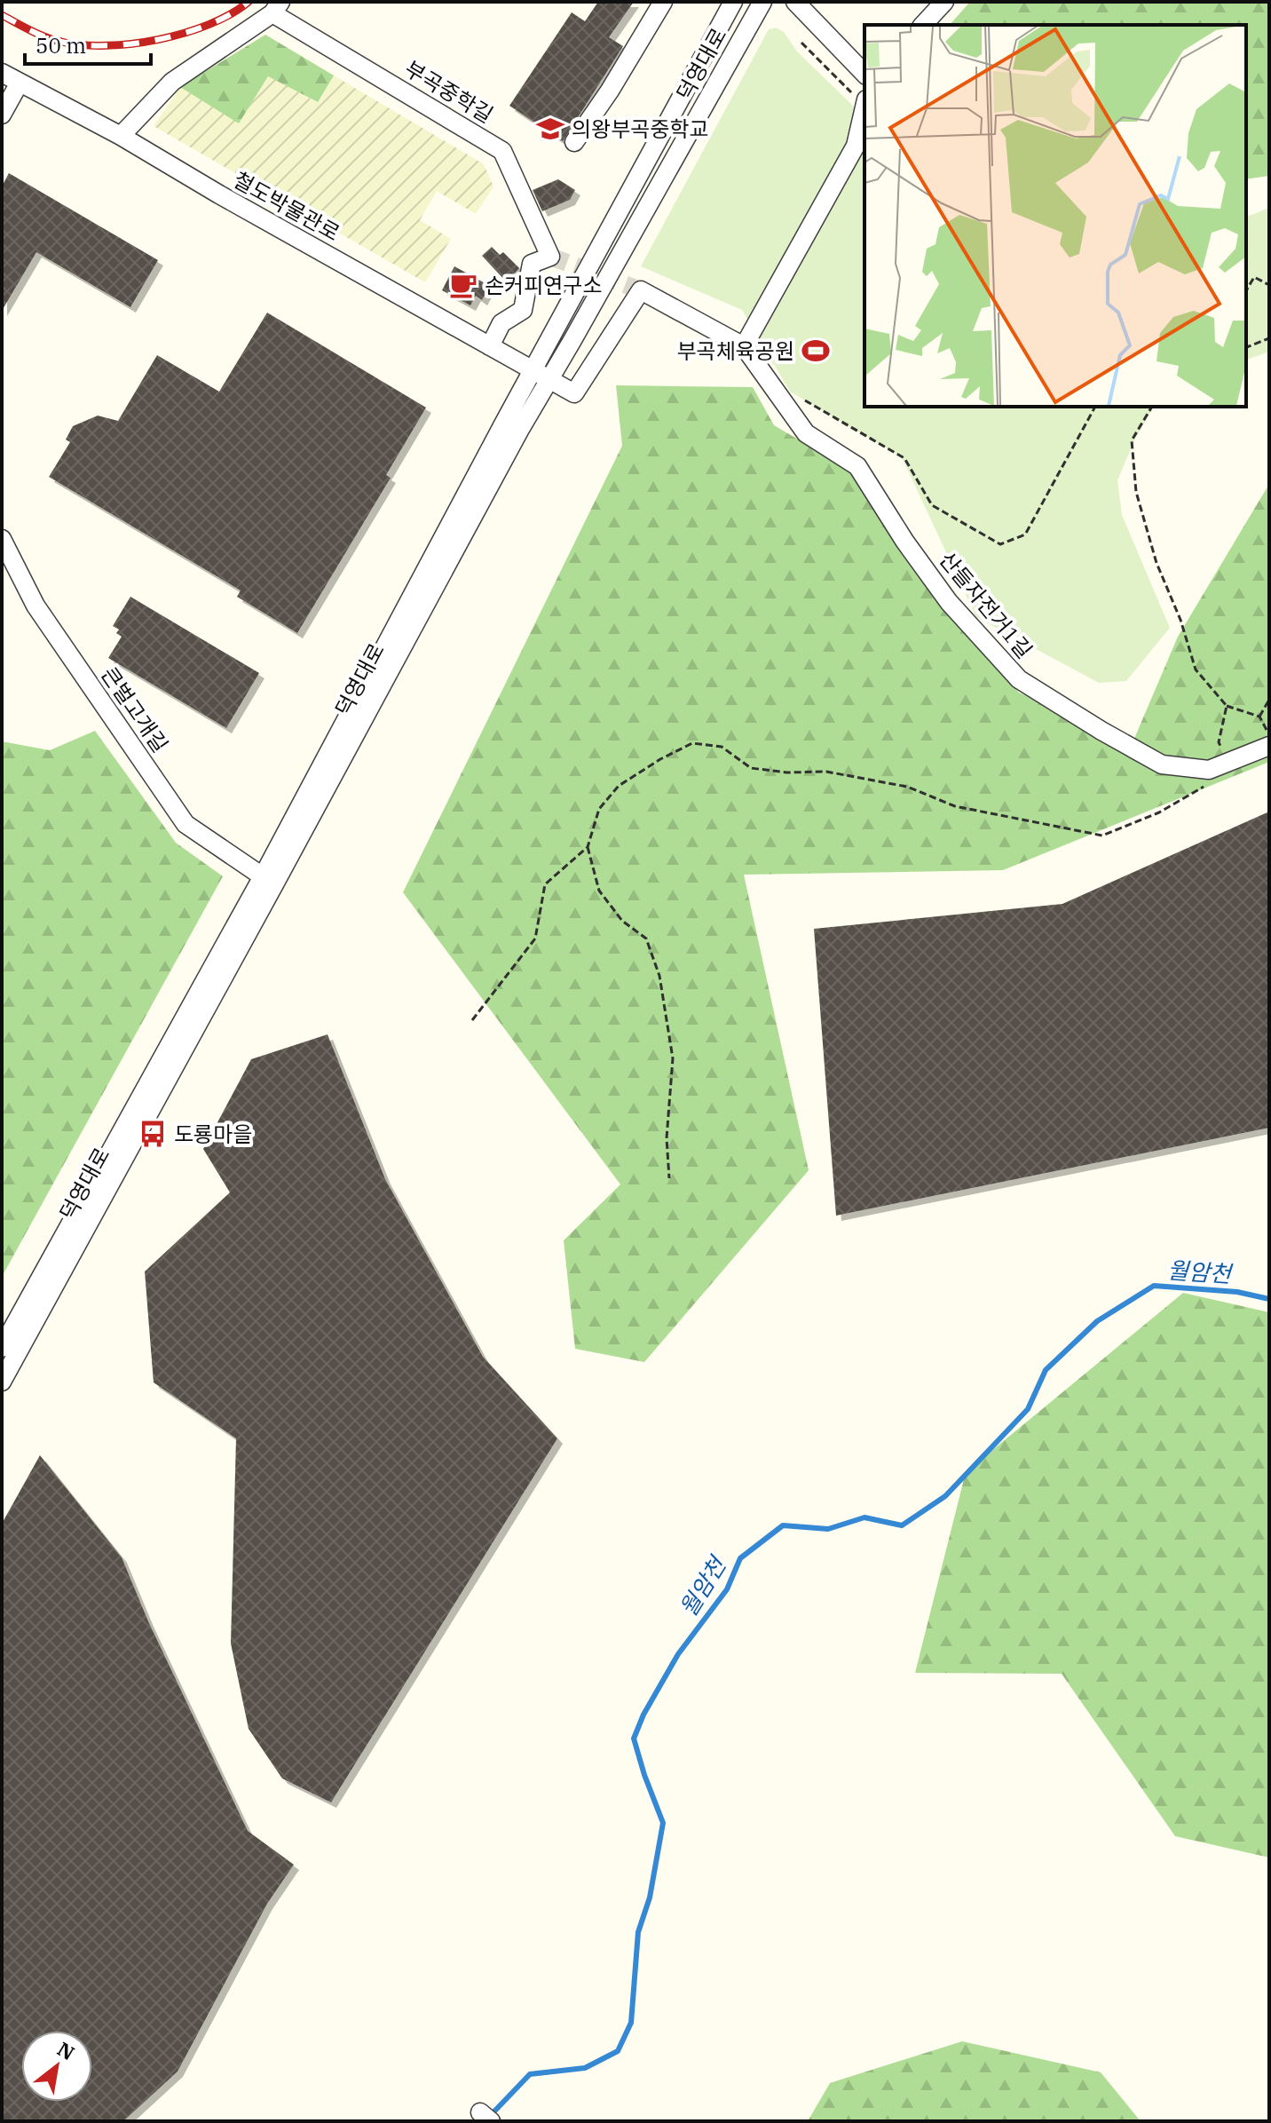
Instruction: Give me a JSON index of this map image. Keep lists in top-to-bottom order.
{
  "streets": {
    "street": [
      "덕영대로",
      "부곡중학길",
      "철도박물관로",
      "산들자전거1길",
      "큰벌고개길"
    ]
  },
  "crossings": [
    ["덕영대로", "철도박물관로"],
    ["덕영대로", "큰벌고개길"],
    ["부곡중학길", "철도박물관로"],
    ["철도박물관로", "산들자전거1길"]
  ],
  "water": ["월암천"],
  "places": {
    "school or university": ["의왕부곡중학교"],
    "cafe": ["손커피연구소"],
    "sports": ["부곡체육공원"],
    "bus stop": ["도룡마을"]
  },
  "scale_bar": "50 m",
  "north": "top right"
}
